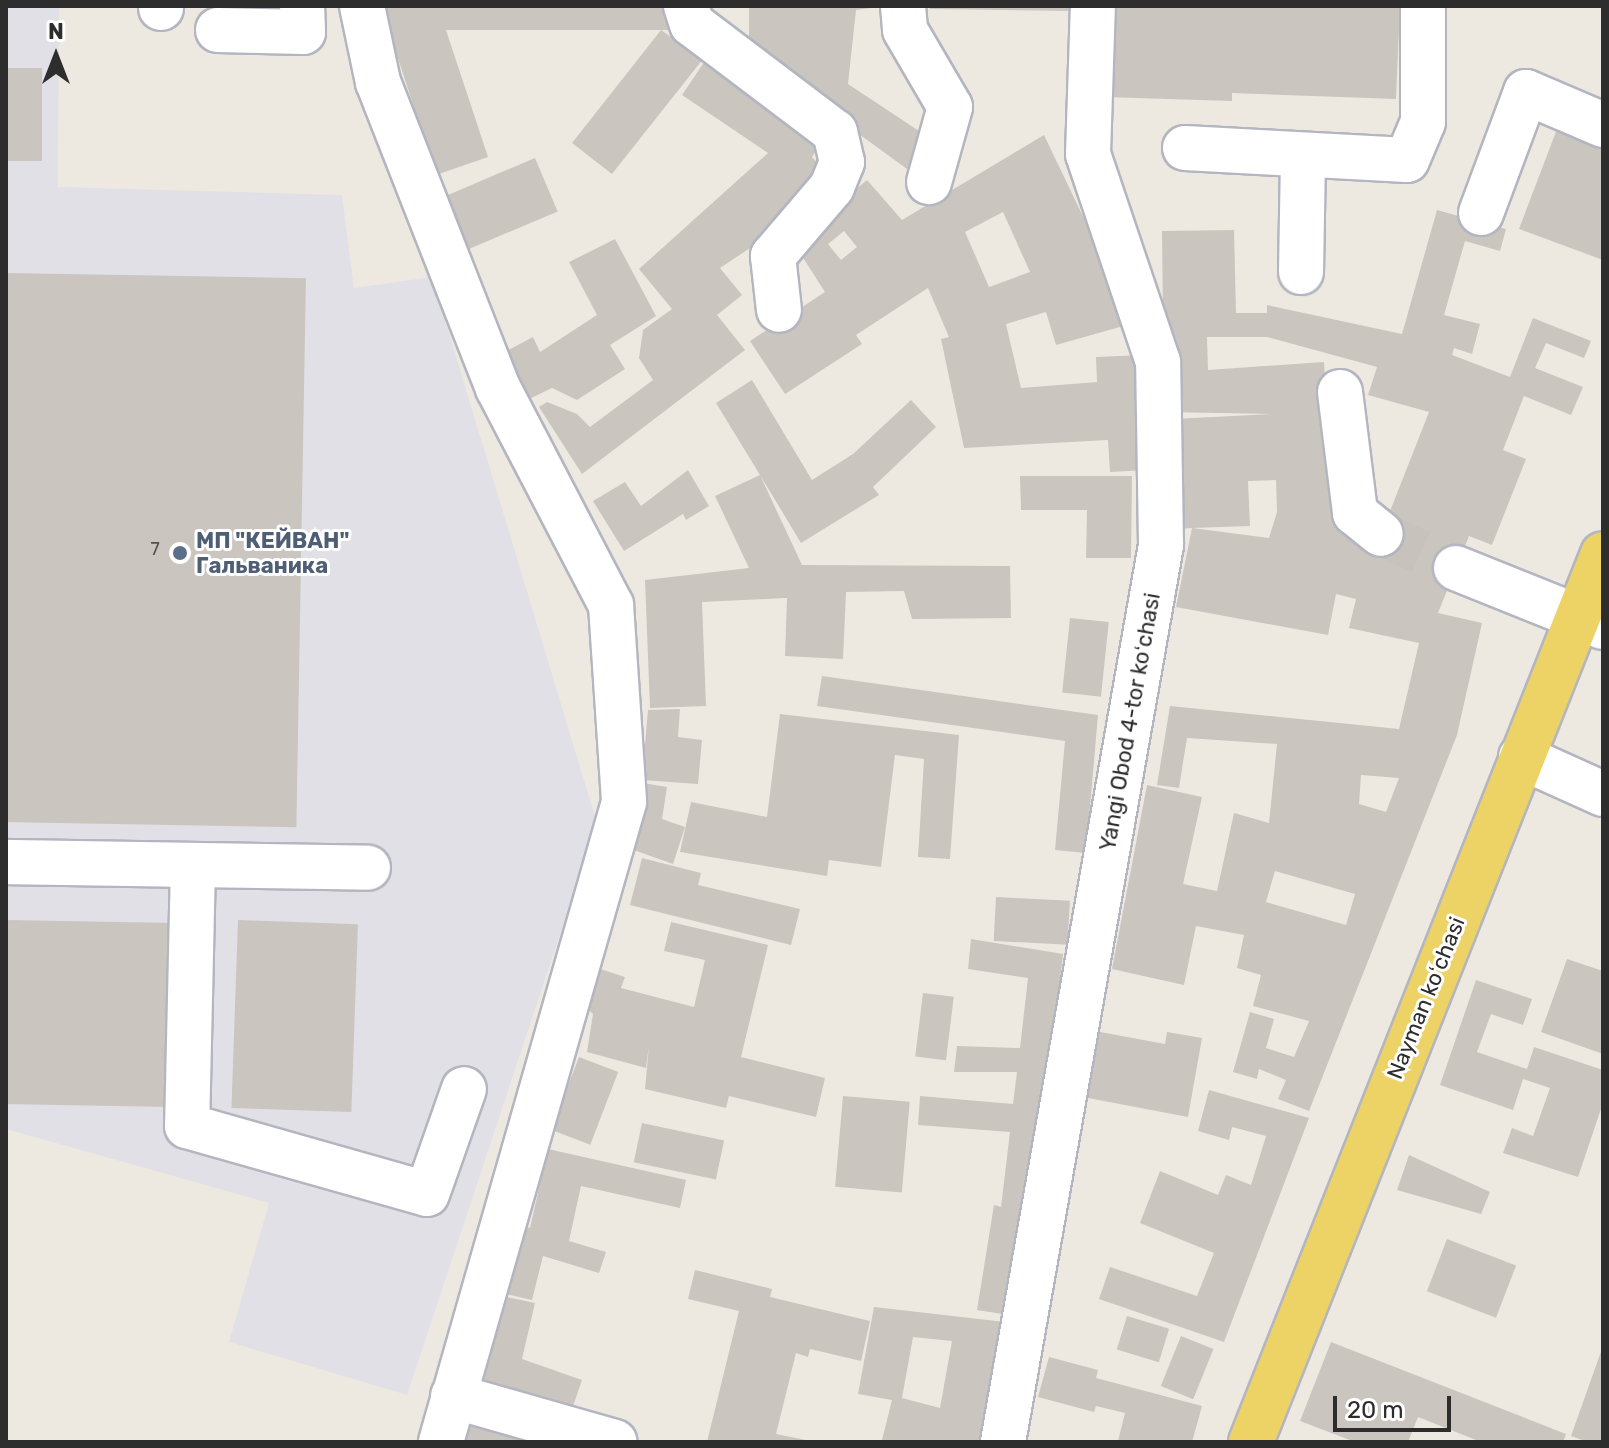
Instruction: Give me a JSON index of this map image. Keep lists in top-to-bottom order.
{
  "streets": {
    "main road": ["Nayman koʻchasi"],
    "street": ["Yangi Obod 4-tor koʻchasi"]
  },
  "places": ["МП \"КЕЙВАН\" Гальваника"],
  "house_numbers": ["7"],
  "scale_bar": "20 m",
  "north": "top"
}
